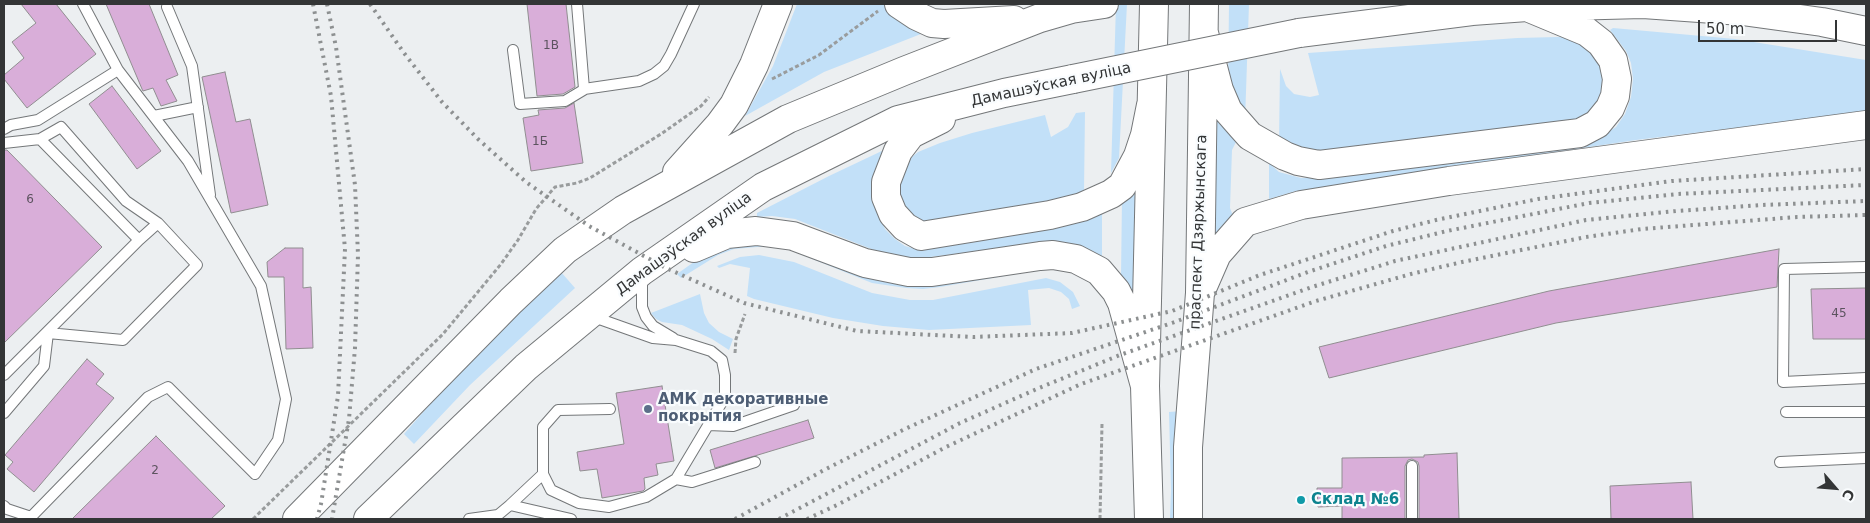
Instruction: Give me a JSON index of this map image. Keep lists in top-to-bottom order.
{
  "streets": {
    "main road": ["Дамашэўская вуліца", "праспект Дзяржынскага"]
  },
  "places": ["АМК декоративные покрытия", "Склад №6"],
  "house_numbers": [
    "1В",
    "1Б",
    "6",
    "45",
    "2"
  ],
  "scale_bar": "50 m",
  "north": "bottom right"
}
